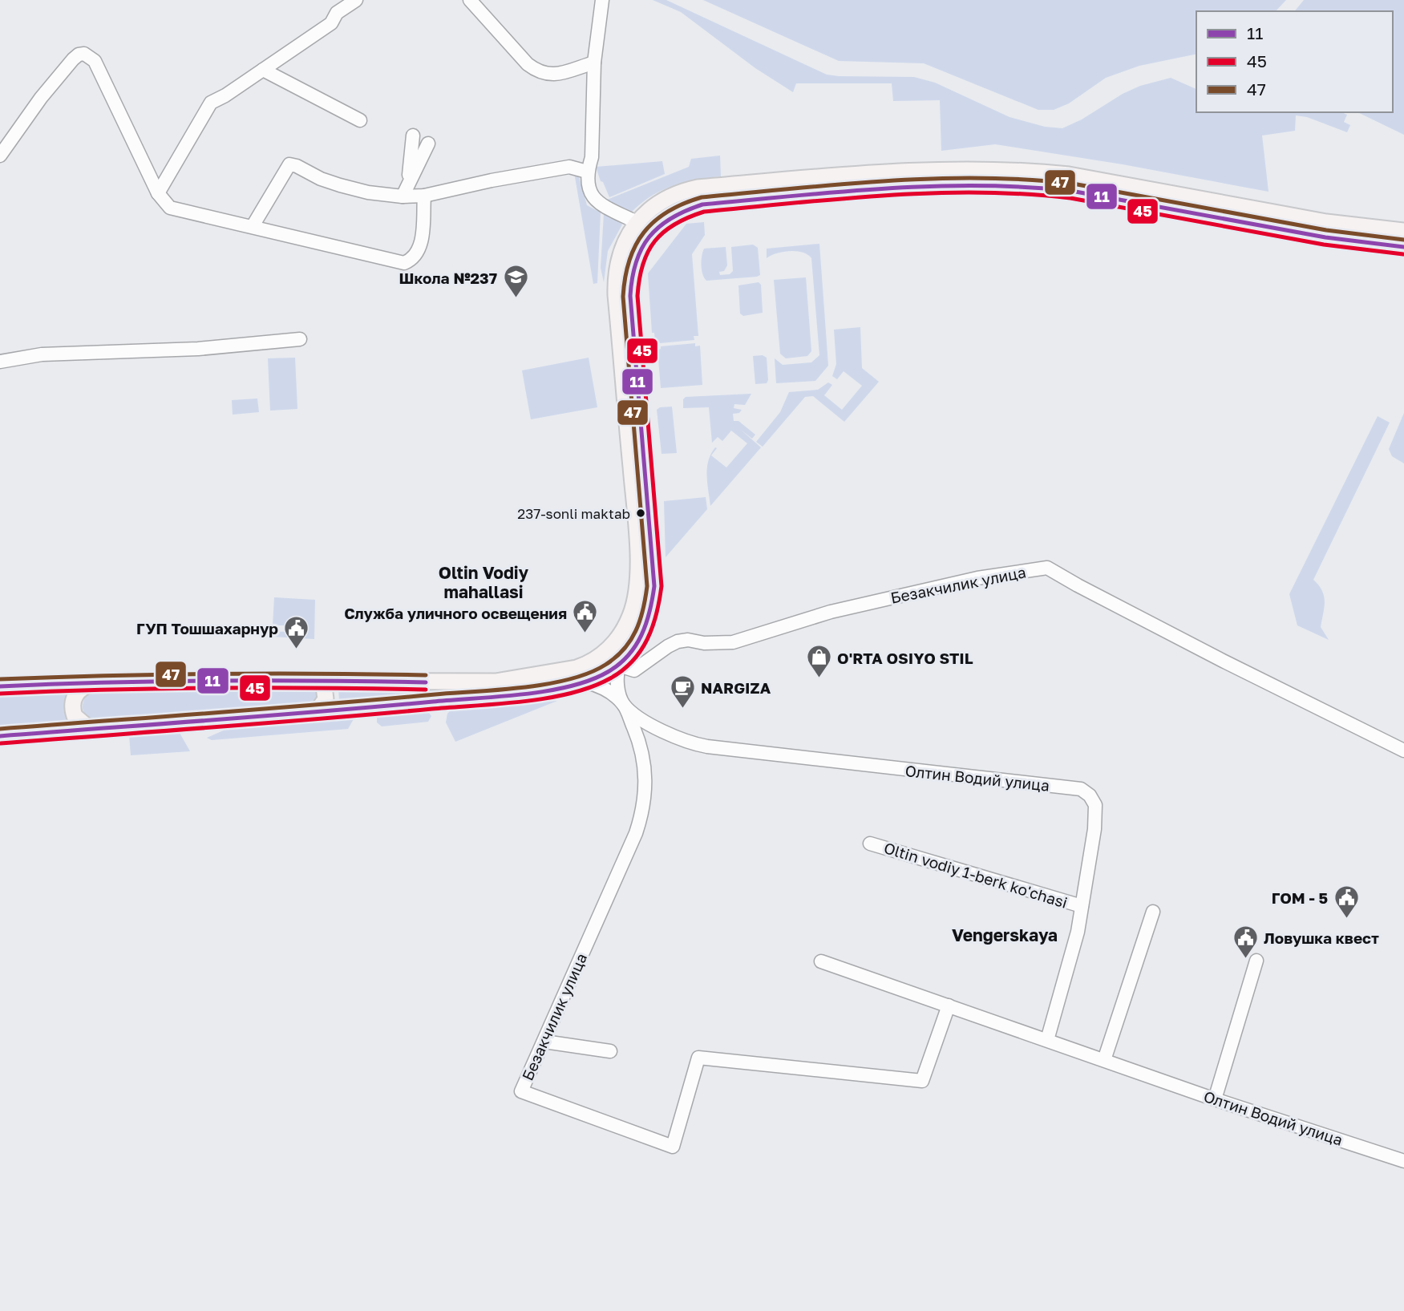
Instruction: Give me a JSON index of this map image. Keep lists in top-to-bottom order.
{
  "streets": {
    "street": ["Безакчилик улица", "Олтин Водий улица", "Oltin vodiy 1-berk ko'chasi"]
  },
  "crossings": [
    ["Безакчилик улица", "Олтин Водий улица"],
    ["Олтин Водий улица", "Oltin vodiy 1-berk ko'chasi"]
  ],
  "districts": ["Oltin Vodiy mahallasi", "Vengerskaya"],
  "places": {
    "school or university": ["Школа №237"],
    "other": ["237-sonli maktab"],
    "public building": [
      "Служба уличного освещения",
      "ГУП Тошшахарнур",
      "ГОМ - 5",
      "Ловушка квест"
    ],
    "shop": ["O'RTA OSIYO STIL"],
    "cafe": ["NARGIZA"]
  },
  "lines": ["transit line 47", "transit line 11", "transit line 45"],
  "legend": ["11", "45", "47"]
}
